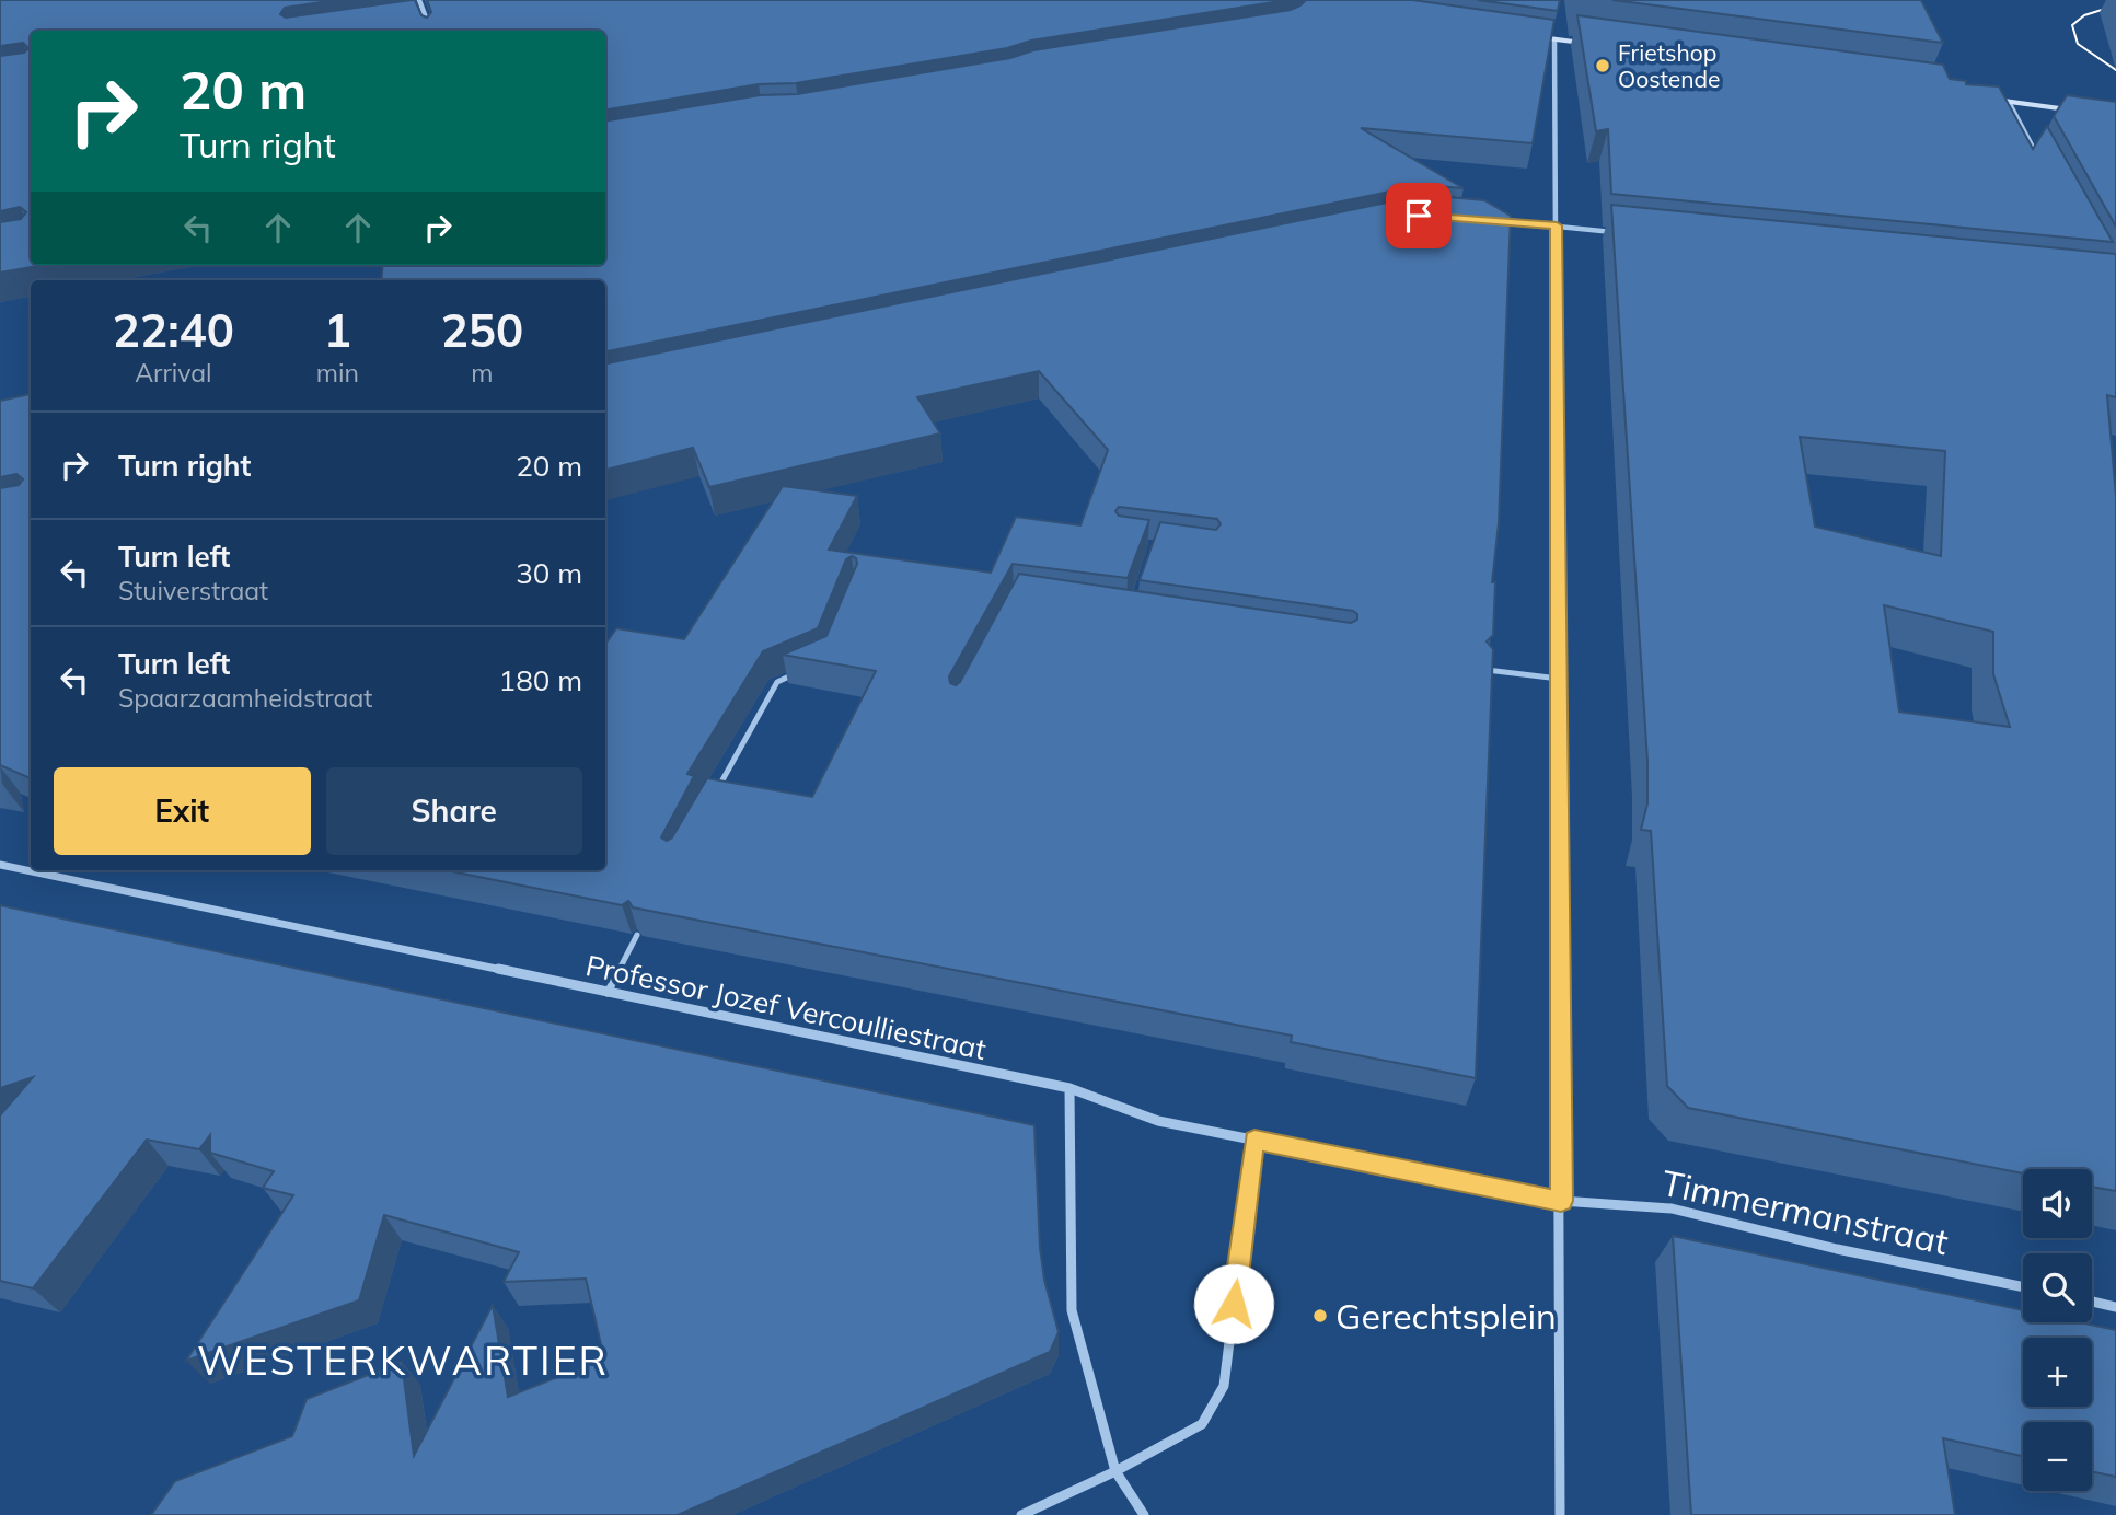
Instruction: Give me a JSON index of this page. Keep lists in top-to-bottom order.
{
  "streets": {
    "street": ["Professor Jozef Vercoulliestraat", "Timmermanstraat"]
  },
  "crossings": [
    ["Professor Jozef Vercoulliestraat", "Timmermanstraat"]
  ],
  "districts": ["WESTERKWARTIER"],
  "places": ["Frietshop Oostende", "Gerechtsplein"],
  "page": {
    "turn": ["20 m", "Turn right"],
    "eta": [
      "22:40",
      "Arrival",
      "1",
      "min",
      "250",
      "m"
    ],
    "list": [
      {
        "name": "Turn right",
        "value": "20 m"
      },
      {
        "name": "Turn left",
        "note": "Stuiverstraat",
        "value": "30 m"
      },
      {
        "name": "Turn left",
        "note": "Spaarzaamheidstraat",
        "value": "180 m"
      }
    ],
    "buttons": ["Exit", "Share"],
    "map_buttons": ["+", "−"]
  }
}
